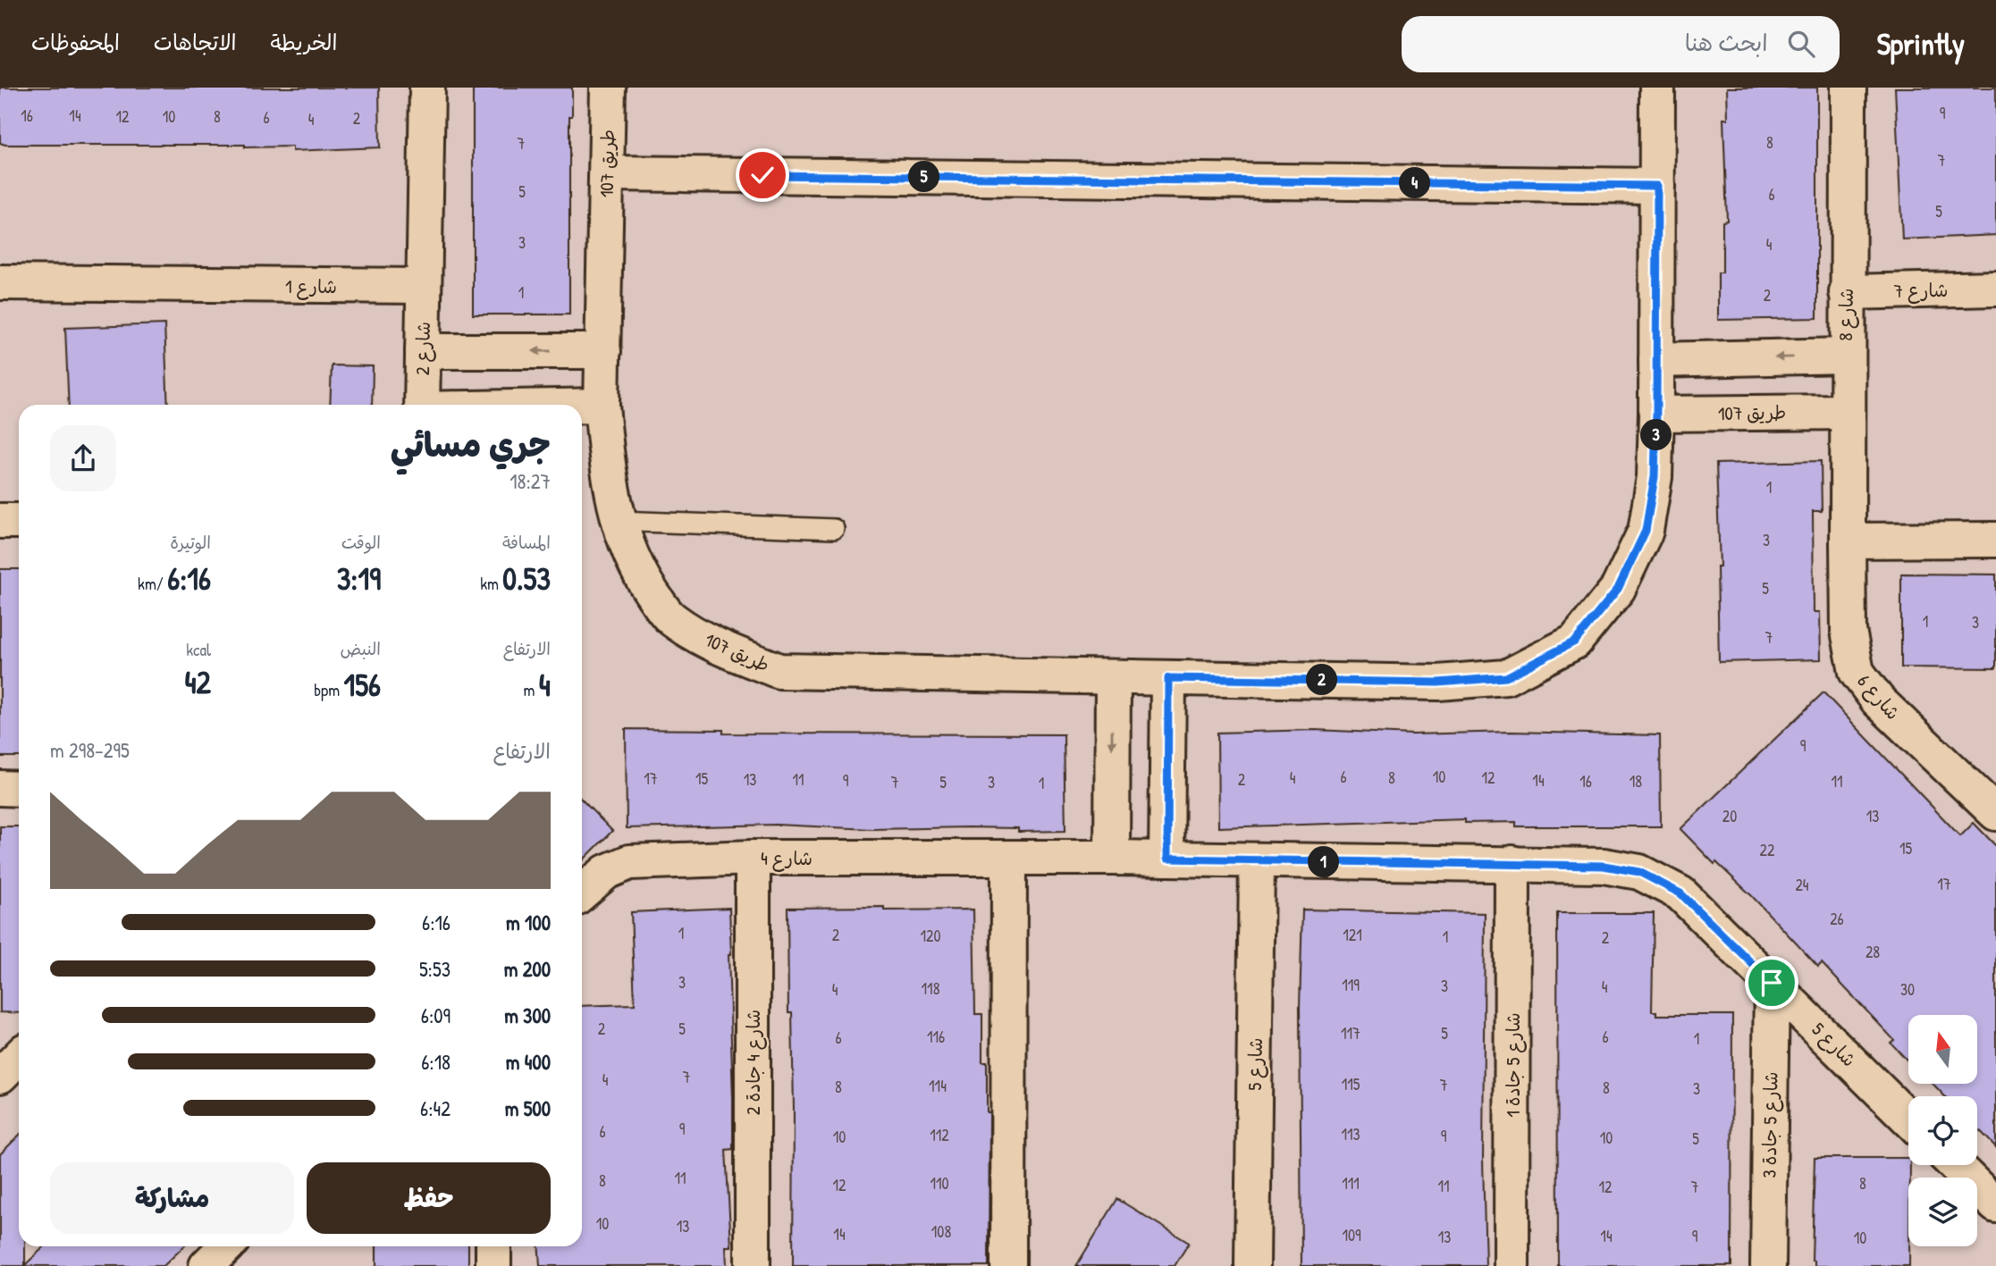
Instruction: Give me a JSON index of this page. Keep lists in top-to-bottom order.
{
  "streets": {
    "street": [
      "طريق 107",
      "شارع 1",
      "شارع 7",
      "شارع 8",
      "شارع 2",
      "شارع 6",
      "شارع 4",
      "شارع 5",
      "شارع 4 جادة 2",
      "شارع 5 جادة 1",
      "شارع 5 جادة 3"
    ]
  },
  "crossings": [
    ["طريق 107", "شارع 8"],
    ["شارع 1", "شارع 2"],
    ["شارع 7", "شارع 8"],
    ["شارع 8", "شارع 6"],
    ["شارع 4", "شارع 5"],
    ["شارع 4", "شارع 4 جادة 2"],
    ["شارع 5", "شارع 5 جادة 1"],
    ["شارع 5", "شارع 5 جادة 3"]
  ],
  "house_numbers": [
    "9",
    "16",
    "14",
    "12",
    "10",
    "8",
    "6",
    "2",
    "4",
    "8",
    "7",
    "7",
    "5",
    "6",
    "5",
    "3",
    "4",
    "1",
    "2",
    "1",
    "3",
    "5",
    "1",
    "3",
    "7",
    "9",
    "6",
    "10",
    "4",
    "8",
    "12",
    "17",
    "15",
    "13",
    "11",
    "2",
    "9",
    "14",
    "16",
    "18",
    "11",
    "7",
    "5",
    "3",
    "1",
    "20",
    "13",
    "15",
    "22",
    "17",
    "24",
    "26",
    "1",
    "2",
    "121",
    "120",
    "1",
    "2",
    "28",
    "3",
    "119",
    "3",
    "4",
    "118",
    "4",
    "30",
    "2",
    "5",
    "117",
    "5",
    "116",
    "6",
    "6",
    "1",
    "7",
    "4",
    "115",
    "7",
    "114",
    "8",
    "8",
    "3",
    "9",
    "6",
    "113",
    "112",
    "9",
    "10",
    "10",
    "5",
    "11",
    "8",
    "110",
    "111",
    "8",
    "12",
    "11",
    "12",
    "7",
    "10",
    "13",
    "108",
    "14",
    "109",
    "14",
    "9",
    "13",
    "10"
  ],
  "north": "top",
  "page": {
    "header": "Sprintly",
    "search": "ابحث هنا",
    "nav": ["الخريطة", "الاتجاهات", "المحفوظات"],
    "pins": [
      "5",
      "4",
      "3",
      "2",
      "1"
    ],
    "heading": ["جري مسائي", "18:27"],
    "stats": [
      ["المسافة", "0.53 km"],
      ["الوقت", "3:19"],
      ["الوتيرة", "6:16 /km"],
      ["الارتفاع", "4 m"],
      ["النبض", "156 bpm"],
      ["kcal", "42"]
    ],
    "chart": ["الارتفاع", "295–298 m"],
    "list": [
      {
        "name": "100 m",
        "note": "6:16"
      },
      {
        "name": "200 m",
        "note": "5:53"
      },
      {
        "name": "300 m",
        "note": "6:09"
      },
      {
        "name": "400 m",
        "note": "6:18"
      },
      {
        "name": "500 m",
        "note": "6:42"
      }
    ],
    "buttons": ["حفظ", "مشاركة"]
  }
}
